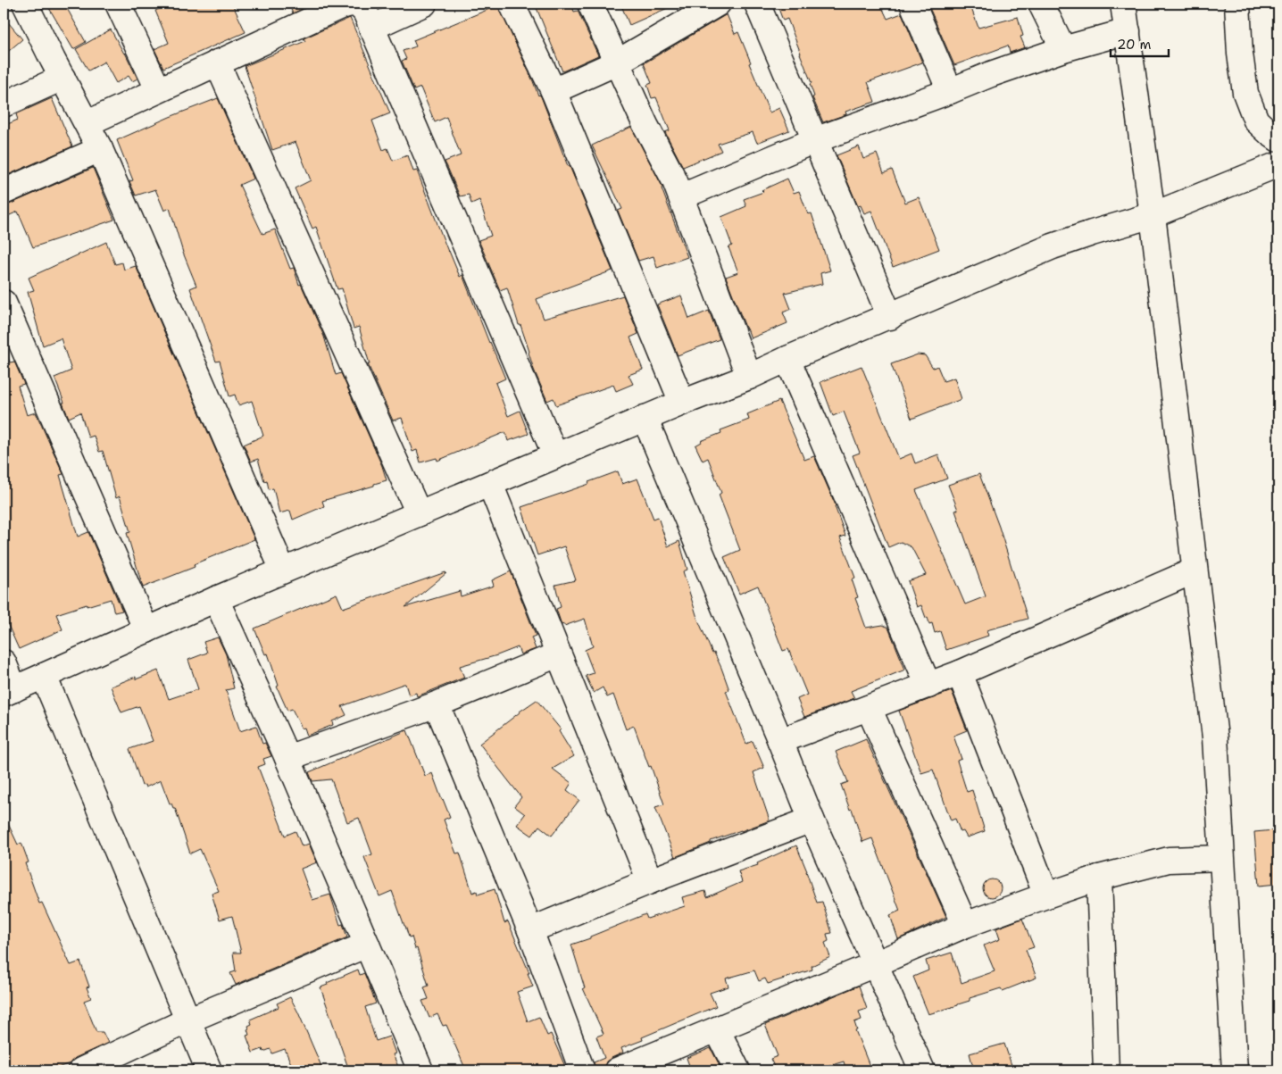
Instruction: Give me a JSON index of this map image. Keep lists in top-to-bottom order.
{
  "scale_bar": "20 m"
}
